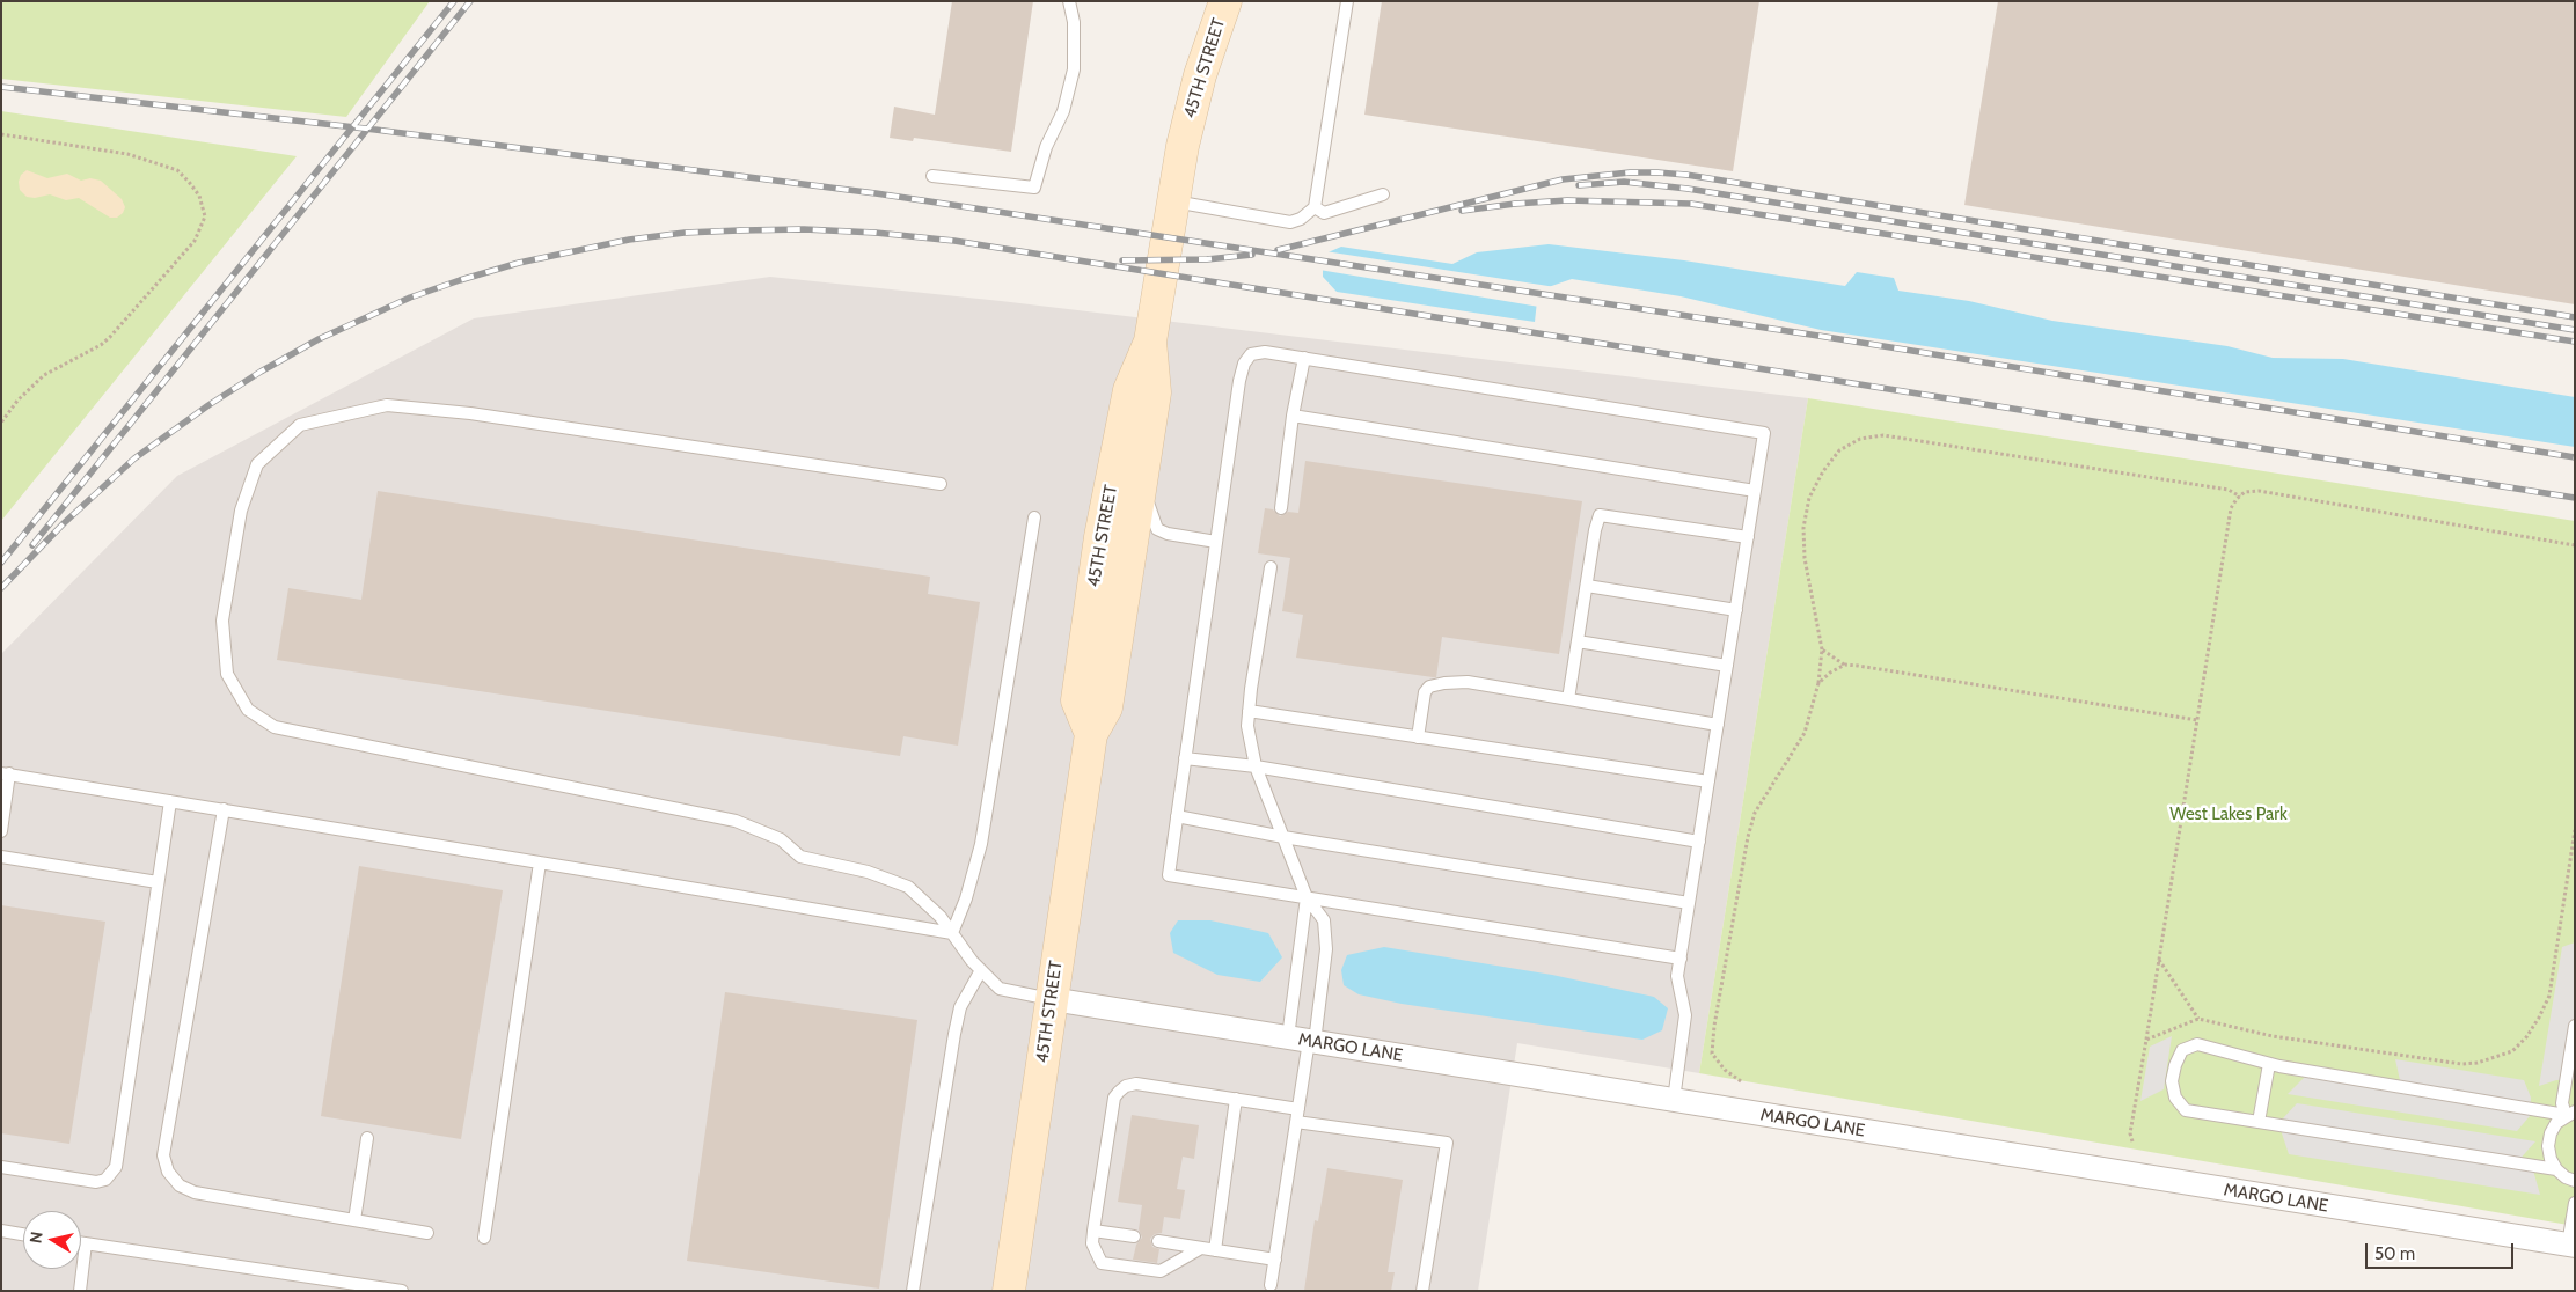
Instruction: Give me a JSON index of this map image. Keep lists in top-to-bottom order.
{
  "streets": {
    "main road": ["45TH STREET"],
    "street": ["MARGO LANE"]
  },
  "crossings": [
    ["45TH STREET", "MARGO LANE"]
  ],
  "parks": ["West Lakes Park"],
  "scale_bar": "50 m",
  "north": "left"
}
